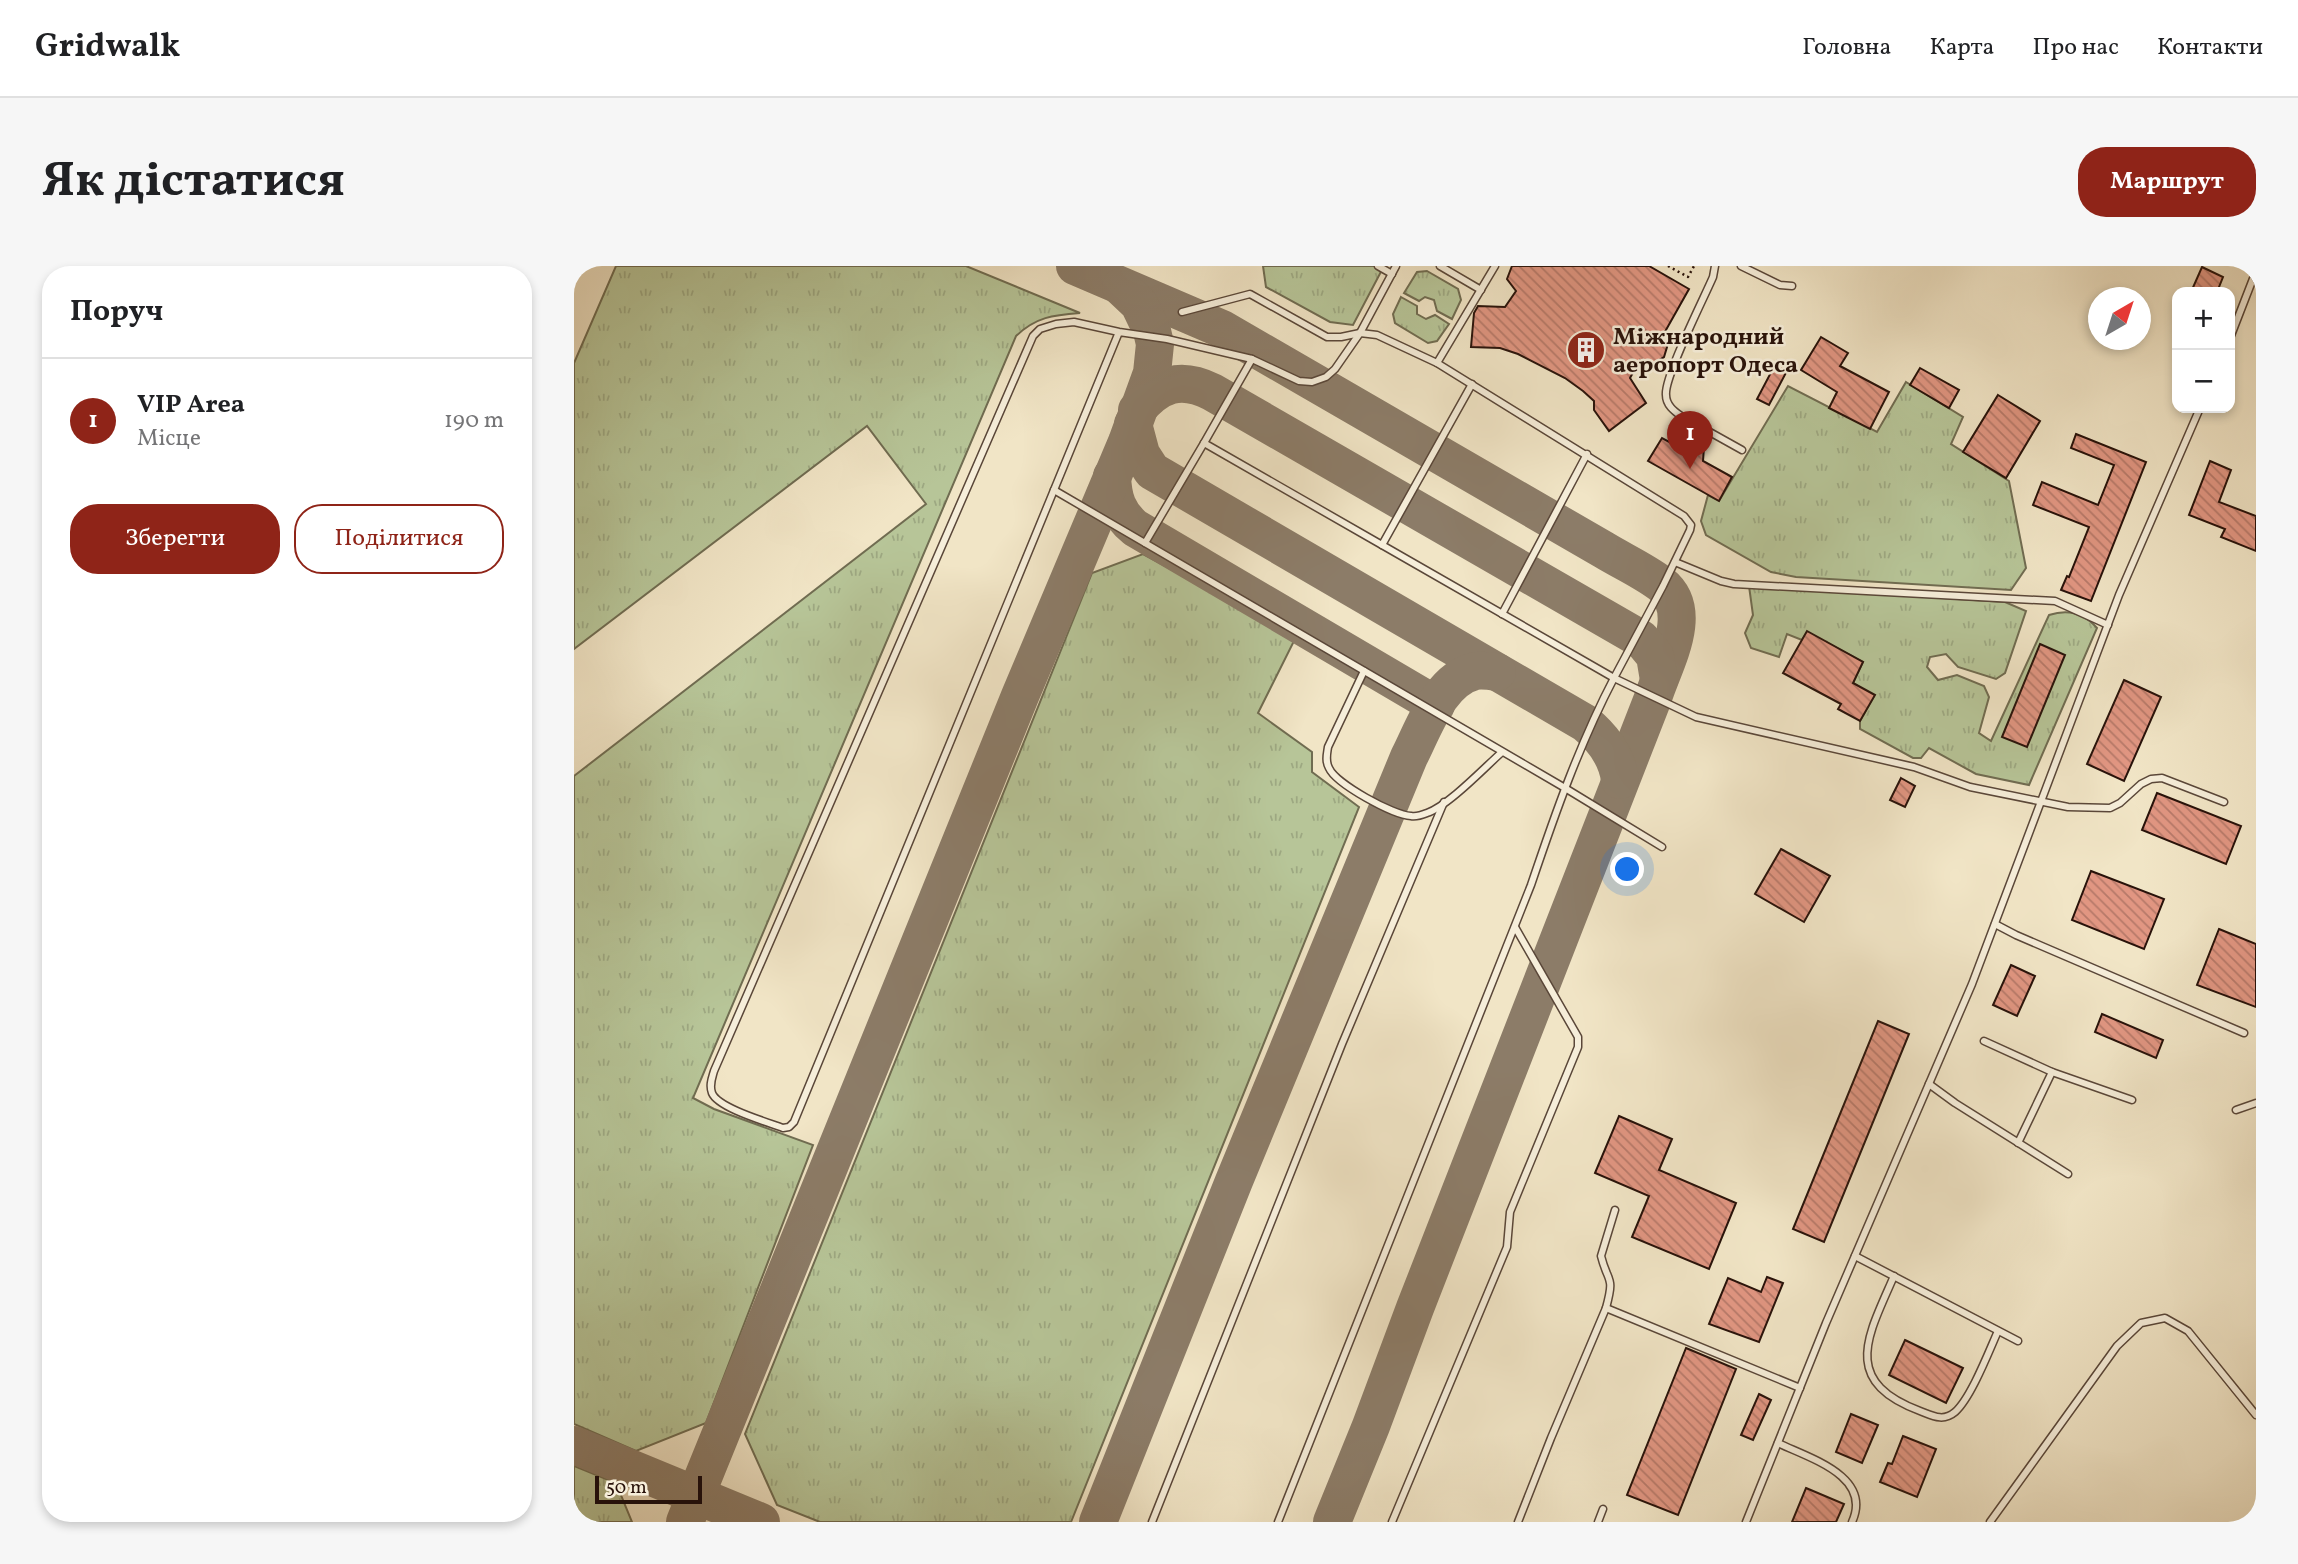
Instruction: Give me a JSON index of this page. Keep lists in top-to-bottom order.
{
  "places": {
    "building": ["Міжнародний аеропорт Одеса"]
  },
  "scale_bar": "50 m",
  "north": "top right",
  "page": {
    "header": "Gridwalk",
    "nav": [
      "Головна",
      "Карта",
      "Про нас",
      "Контакти"
    ],
    "buttons": [
      "Маршрут",
      ["Зберегти", "Поділитися"]
    ],
    "title": "Як дістатися",
    "heading": "Поруч",
    "map_buttons": ["+", "−"],
    "list": [
      {
        "mark": "1",
        "name": "VIP Area",
        "note": "Місце",
        "value": "190 m"
      }
    ],
    "pins": "1",
    "scale": "50 m"
  }
}
